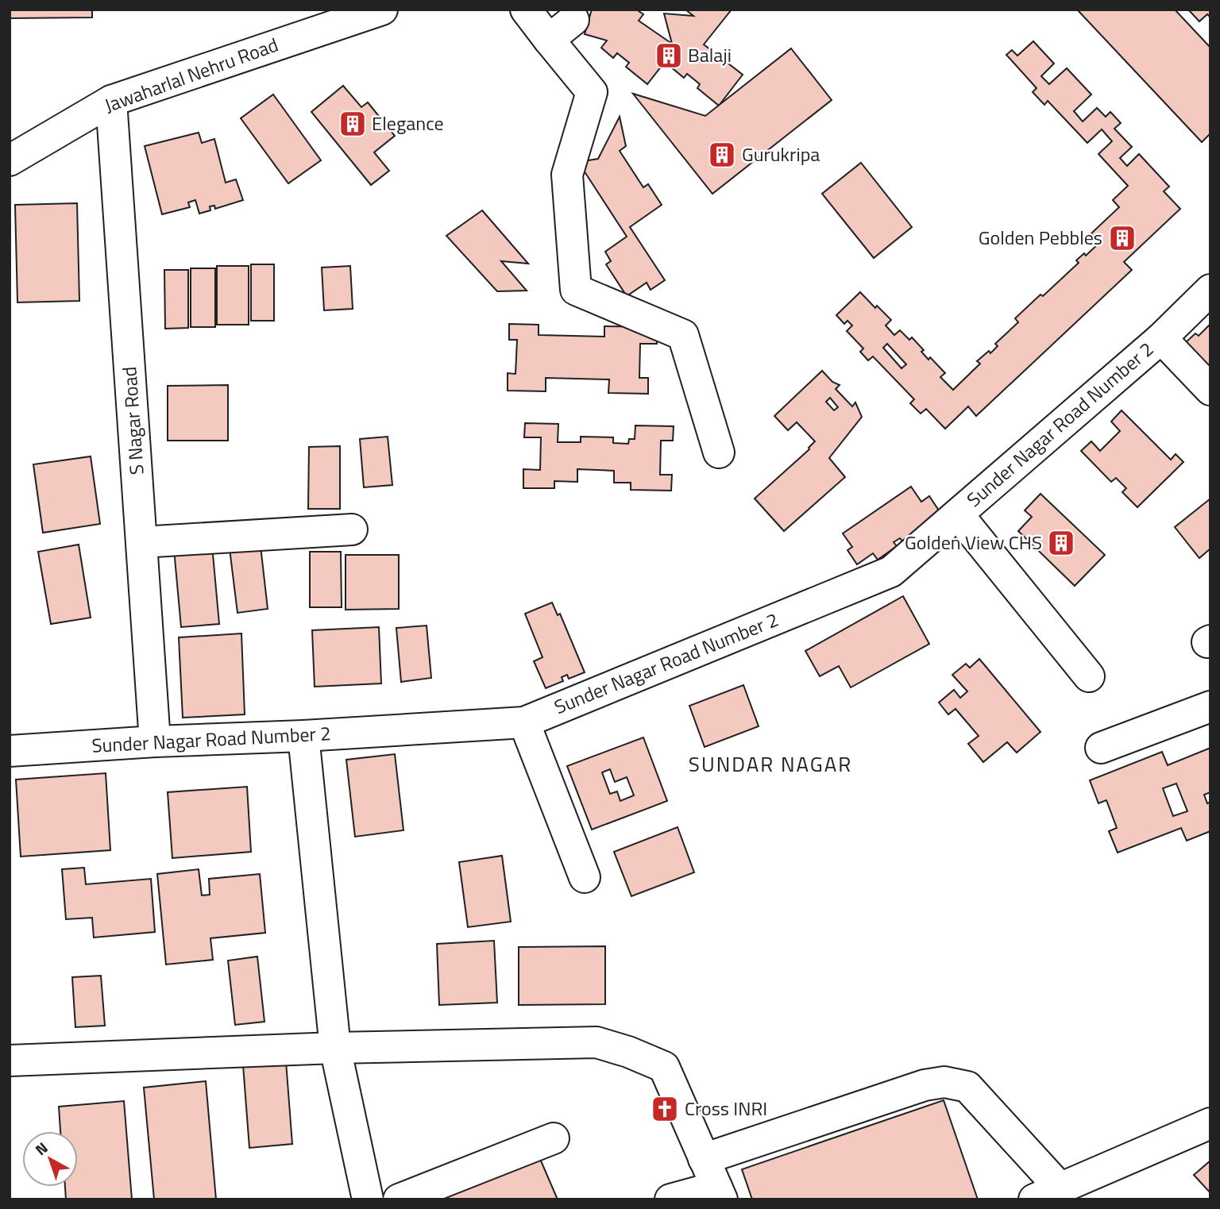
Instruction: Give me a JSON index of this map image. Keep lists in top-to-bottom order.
{
  "streets": {
    "street": ["Jawaharlal Nehru Road", "S Nagar Road", "Sunder Nagar Road Number 2"]
  },
  "crossings": [
    ["Jawaharlal Nehru Road", "S Nagar Road"],
    ["S Nagar Road", "Sunder Nagar Road Number 2"]
  ],
  "districts": ["SUNDAR NAGAR"],
  "places": {
    "building": [
      "Balaji",
      "Elegance",
      "Gurukripa",
      "Golden Pebbles",
      "Golden View CHS"
    ],
    "church": ["Cross INRI"]
  },
  "north": "top left"
}
